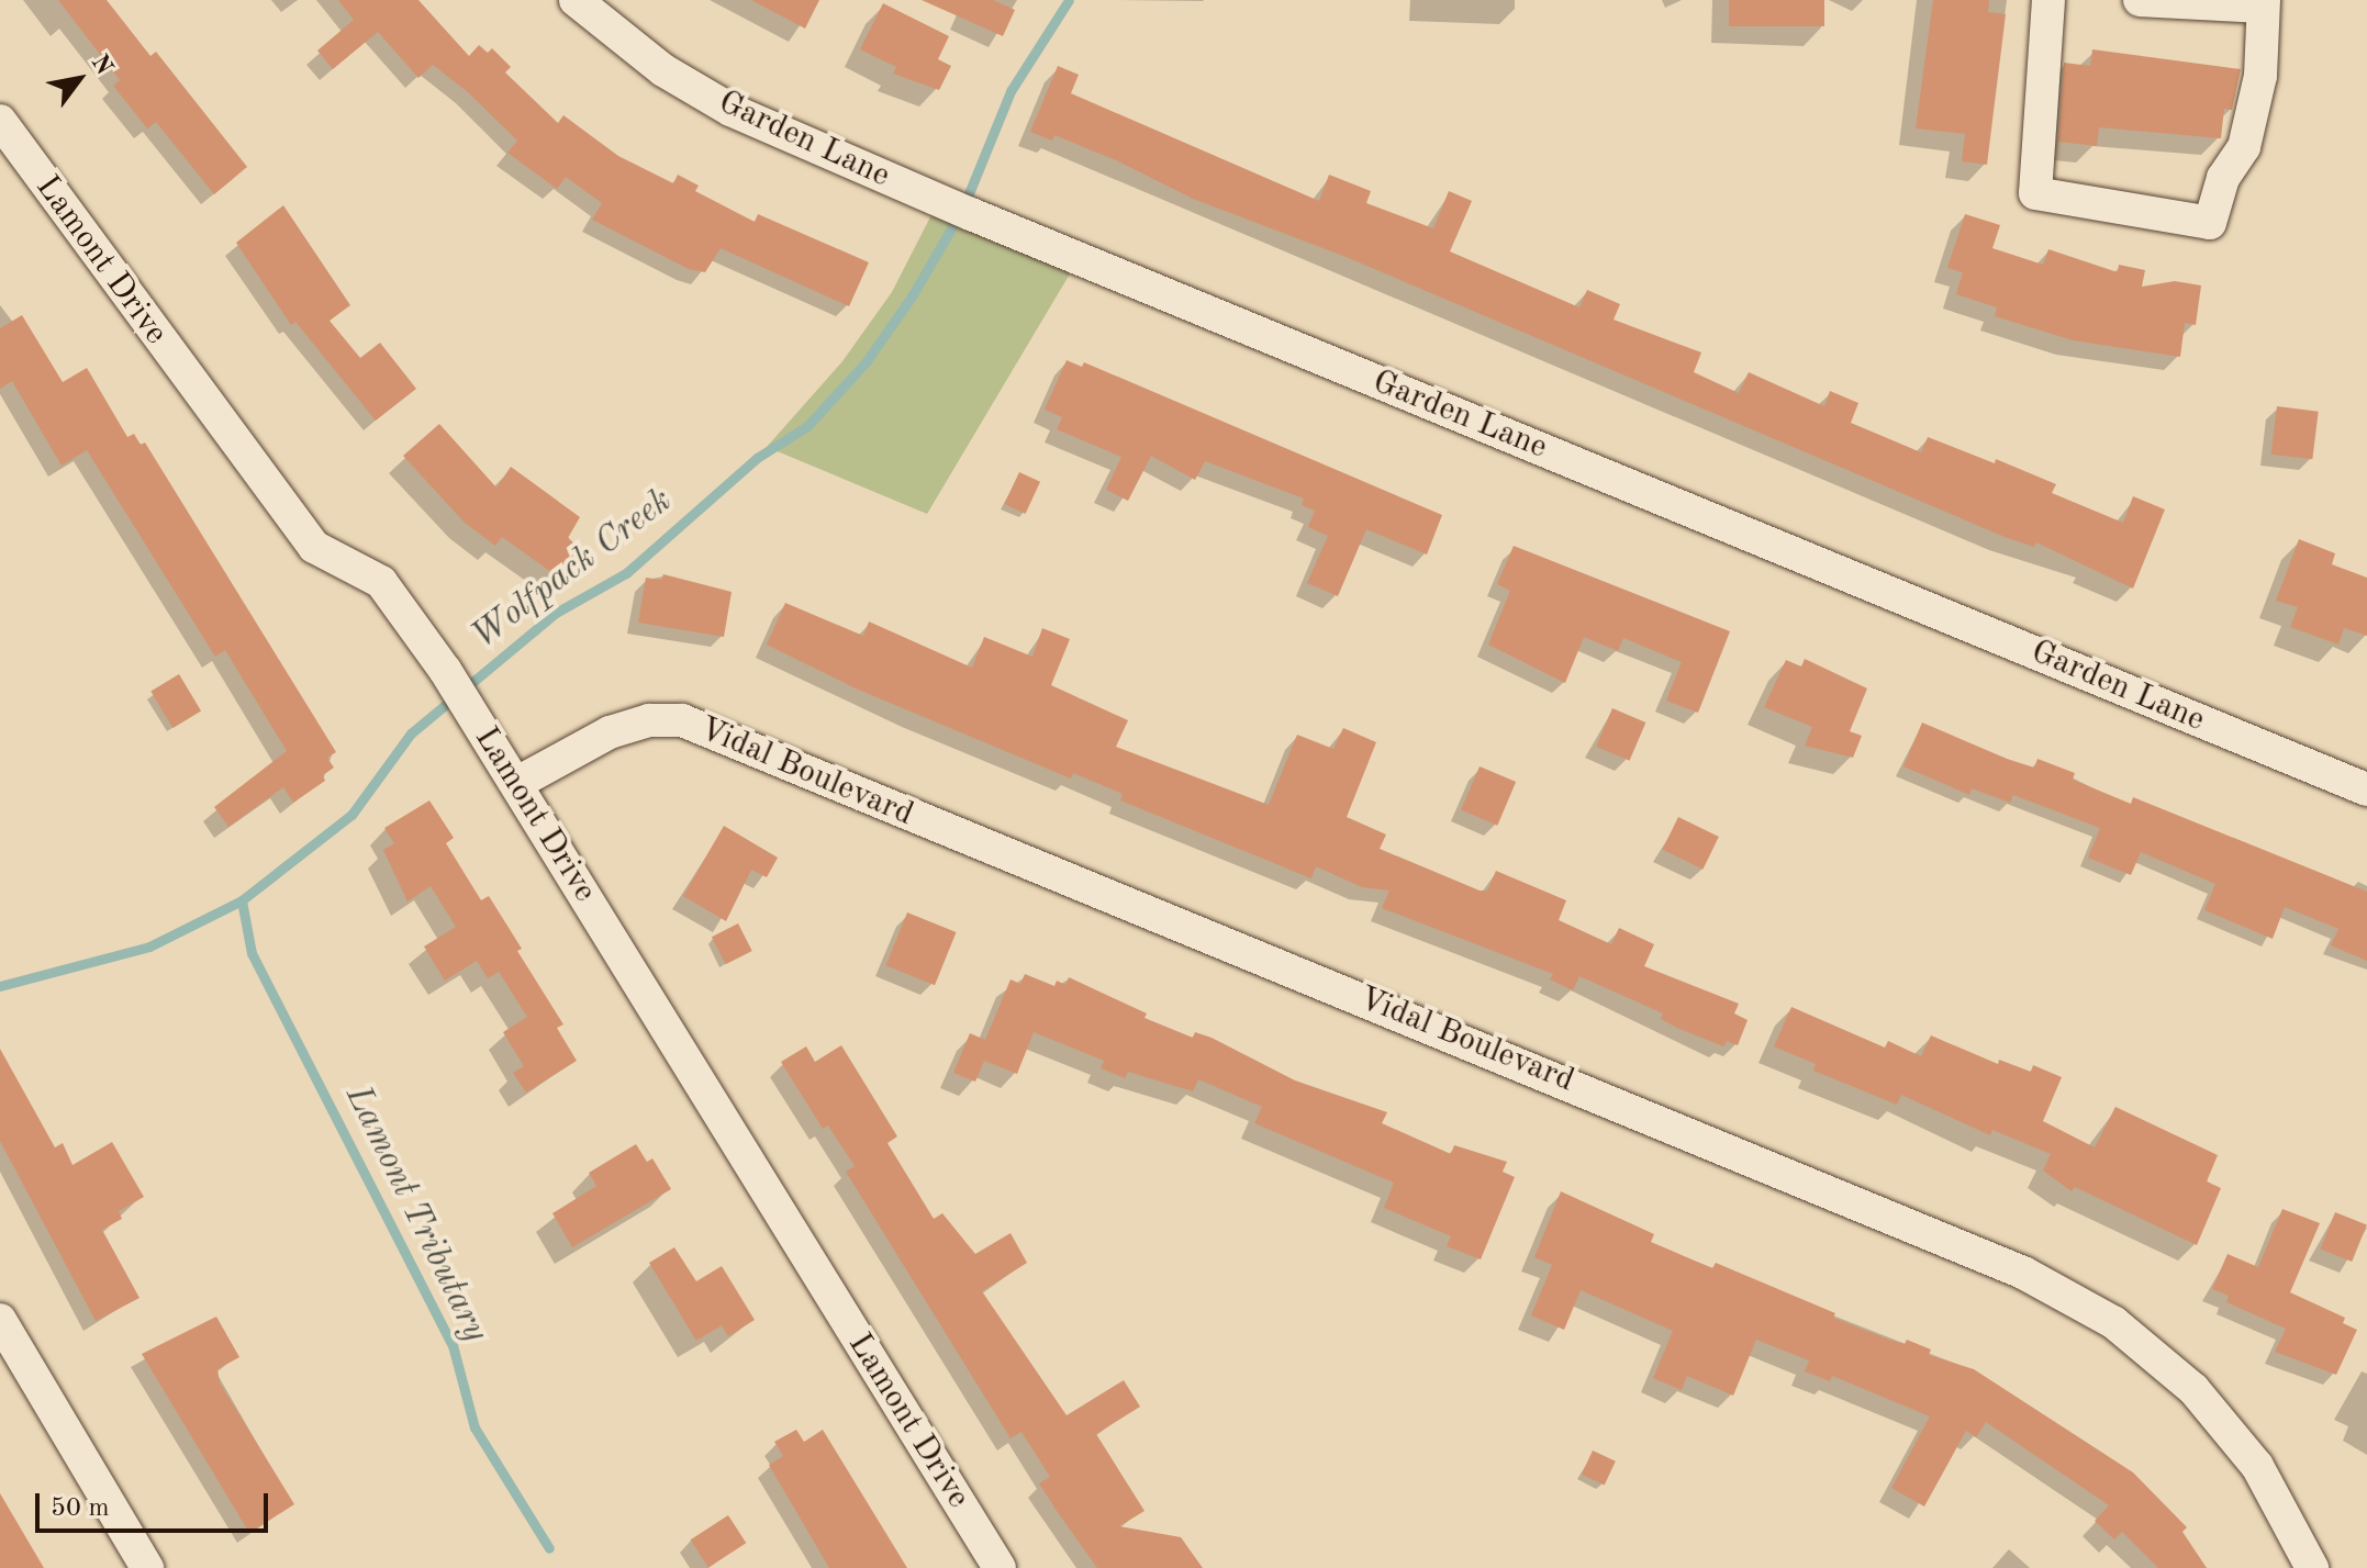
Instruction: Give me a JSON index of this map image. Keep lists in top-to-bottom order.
{
  "streets": {
    "street": ["Garden Lane", "Lamont Drive", "Vidal Boulevard"]
  },
  "crossings": [
    ["Lamont Drive", "Vidal Boulevard"]
  ],
  "water": ["Wolfpack Creek", "Lamont Tributary"],
  "scale_bar": "50 m",
  "north": "top right"
}
